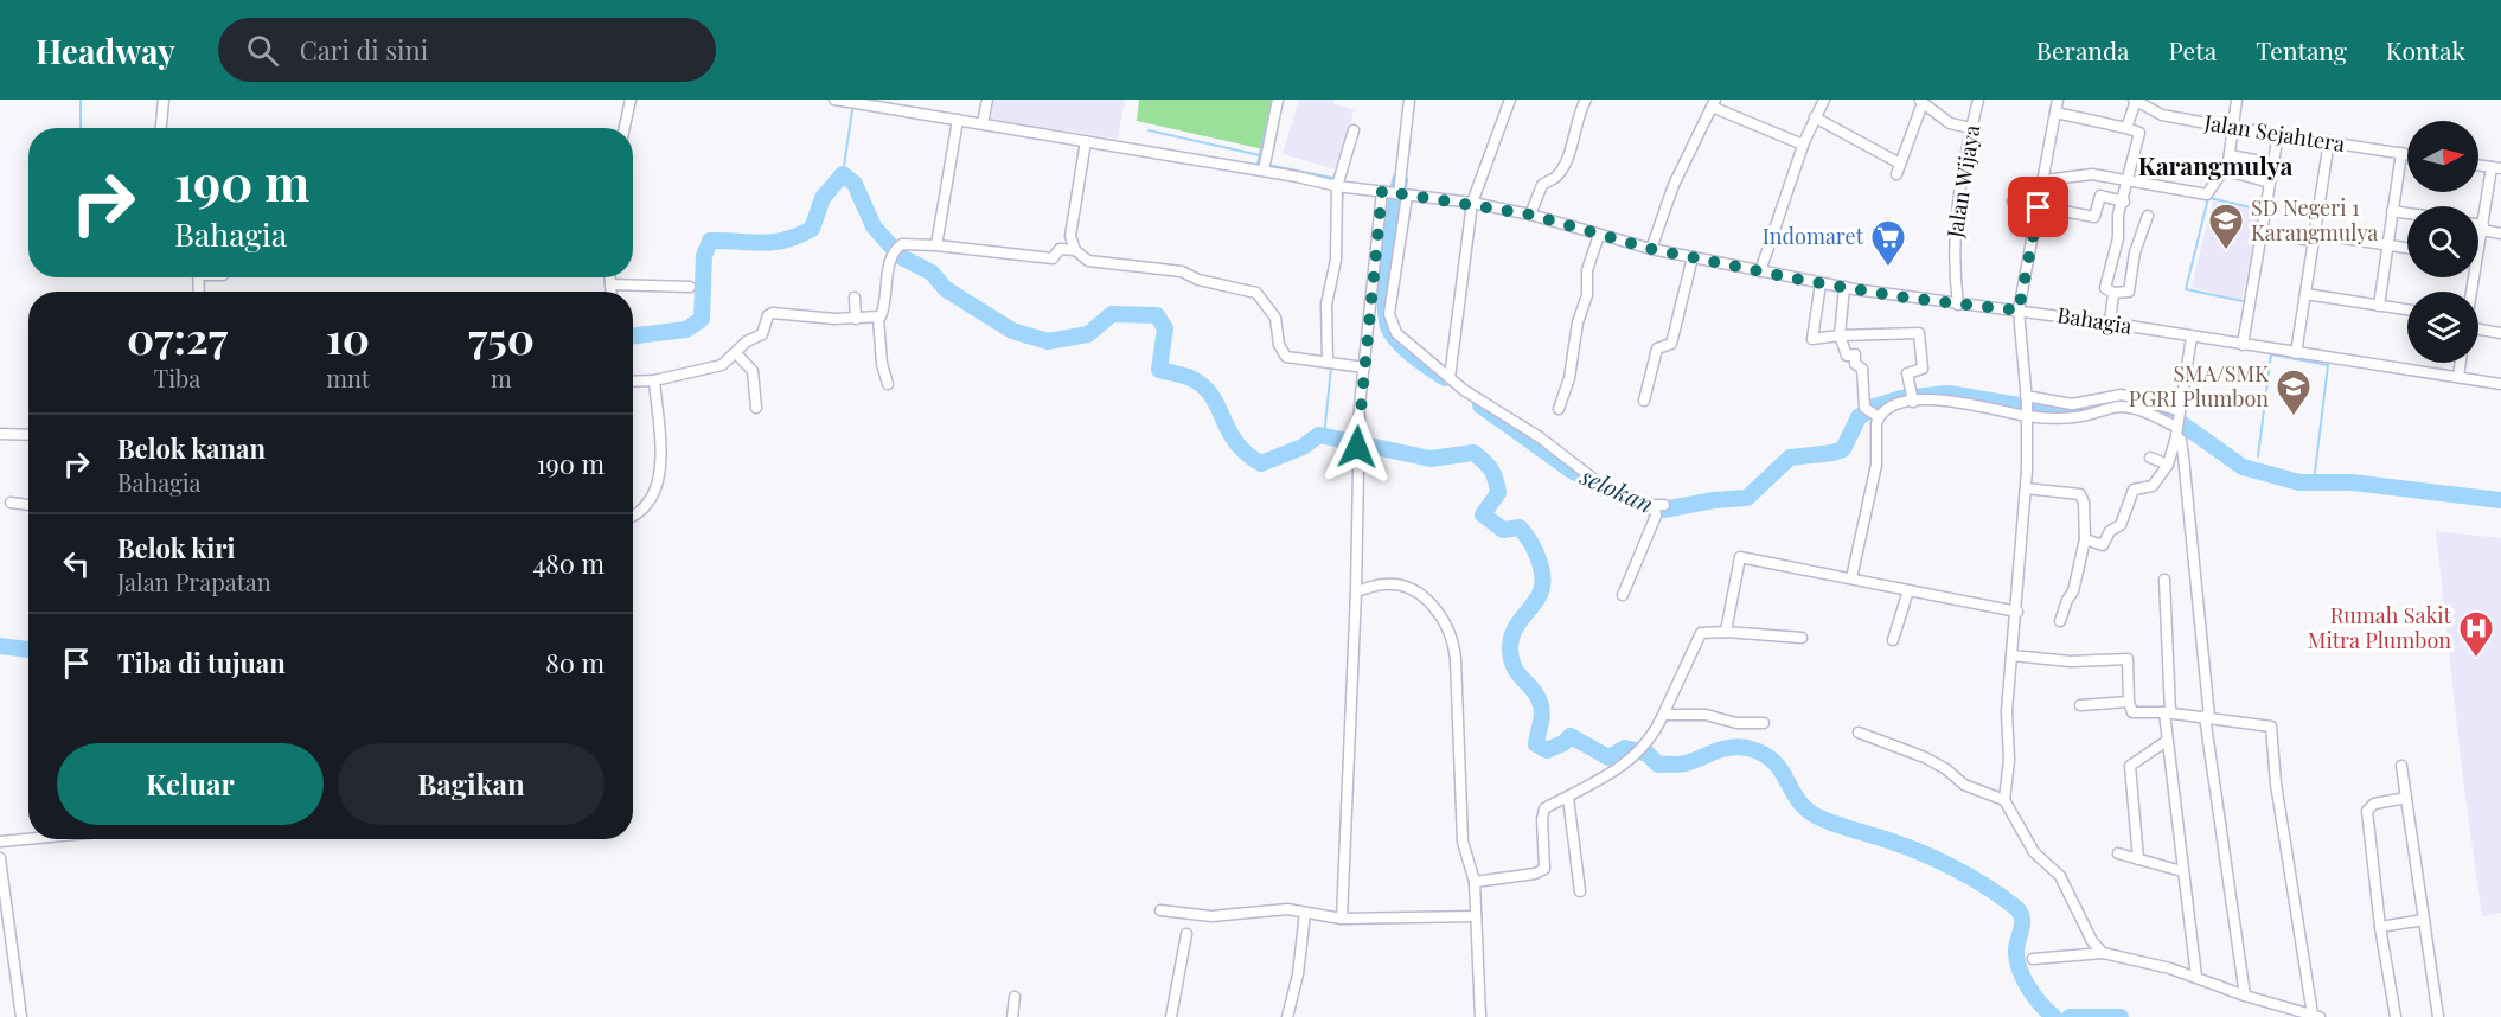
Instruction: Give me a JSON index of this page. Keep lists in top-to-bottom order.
{
  "streets": {
    "street": ["Jalan Sejahtera", "Jalan Wijaya", "Bahagia"]
  },
  "crossings": [
    ["Jalan Wijaya", "Bahagia"]
  ],
  "districts": ["Karangmulya"],
  "water": ["selokan"],
  "places": {
    "school or university": ["SD Negeri 1 Karangmulya", "SMA/SMK PGRI Plumbon"],
    "supermarket": ["Indomaret"],
    "hospital": ["Rumah Sakit Mitra Plumbon"]
  },
  "north": "right",
  "page": {
    "header": "Headway",
    "search": "Cari di sini",
    "nav": [
      "Beranda",
      "Peta",
      "Tentang",
      "Kontak"
    ],
    "turn": ["190 m", "Bahagia"],
    "eta": [
      "07:27",
      "Tiba",
      "10",
      "mnt",
      "750",
      "m"
    ],
    "list": [
      {
        "name": "Belok kanan",
        "note": "Bahagia",
        "value": "190 m"
      },
      {
        "name": "Belok kiri",
        "note": "Jalan Prapatan",
        "value": "480 m"
      },
      {
        "name": "Tiba di tujuan",
        "value": "80 m"
      }
    ],
    "buttons": ["Keluar", "Bagikan"]
  }
}
